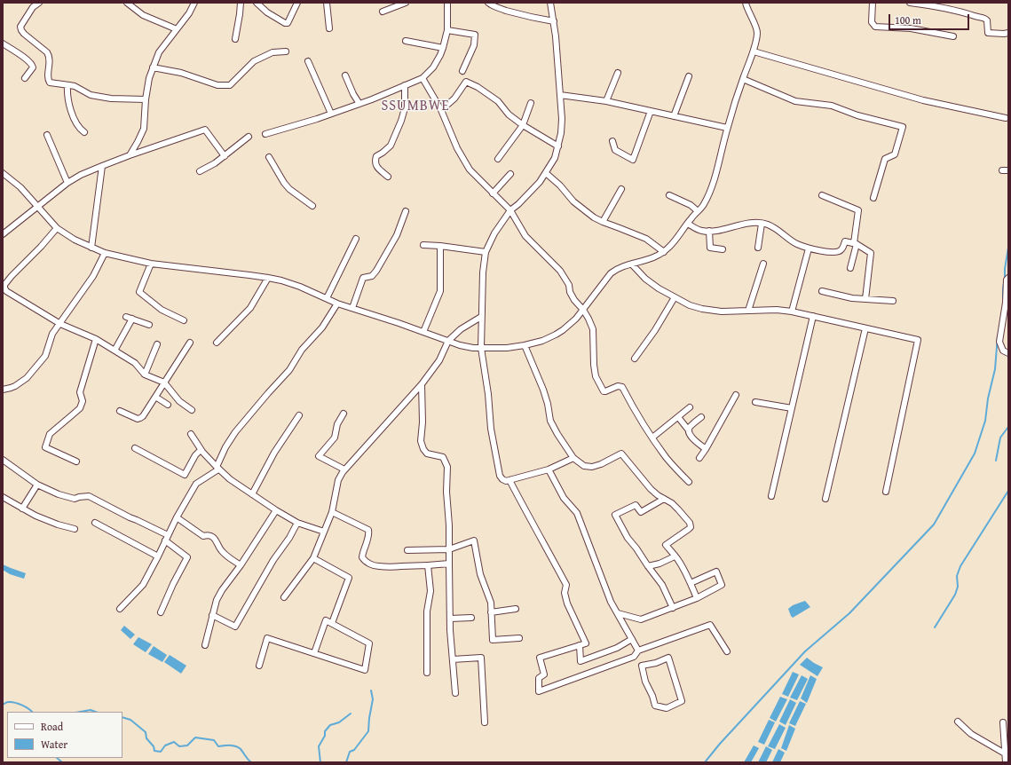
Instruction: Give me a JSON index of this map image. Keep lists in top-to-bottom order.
{
  "districts": ["SSUMBWE"],
  "legend": ["Road", "Water"],
  "scale_bar": "100 m"
}
